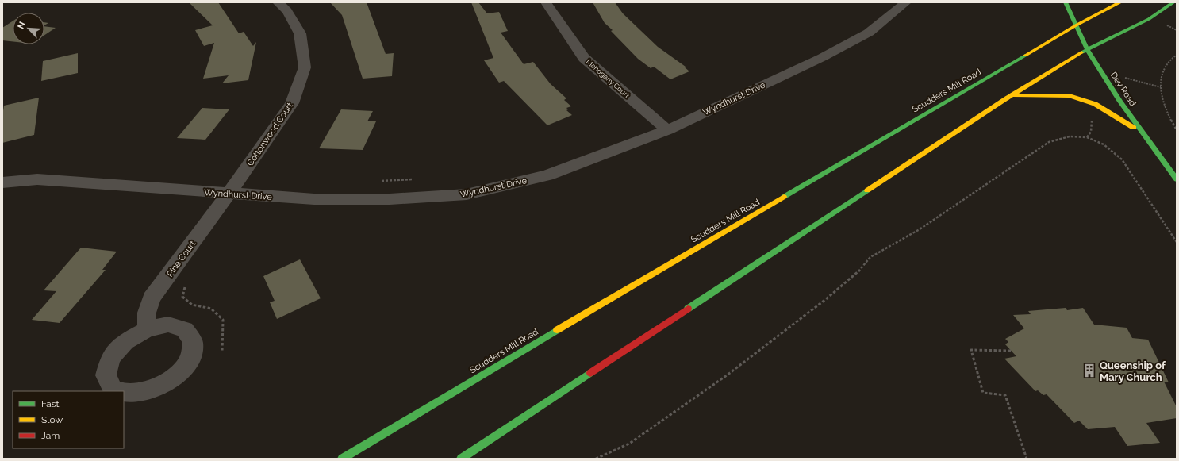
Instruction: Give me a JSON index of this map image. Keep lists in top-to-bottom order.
{
  "streets": {
    "main road": ["Dey Road", "Scudders Mill Road"],
    "street": [
      "Mahogany Court",
      "Wyndhurst Drive",
      "Cottonwood Court",
      "Pine Court"
    ]
  },
  "crossings": [
    ["Mahogany Court", "Wyndhurst Drive"],
    ["Dey Road", "Scudders Mill Road"],
    ["Wyndhurst Drive", "Cottonwood Court"],
    ["Wyndhurst Drive", "Pine Court"],
    ["Cottonwood Court", "Pine Court"]
  ],
  "places": {
    "building": ["Queenship of Mary Church"]
  },
  "legend": ["Fast", "Slow", "Jam"],
  "north": "top left"
}
